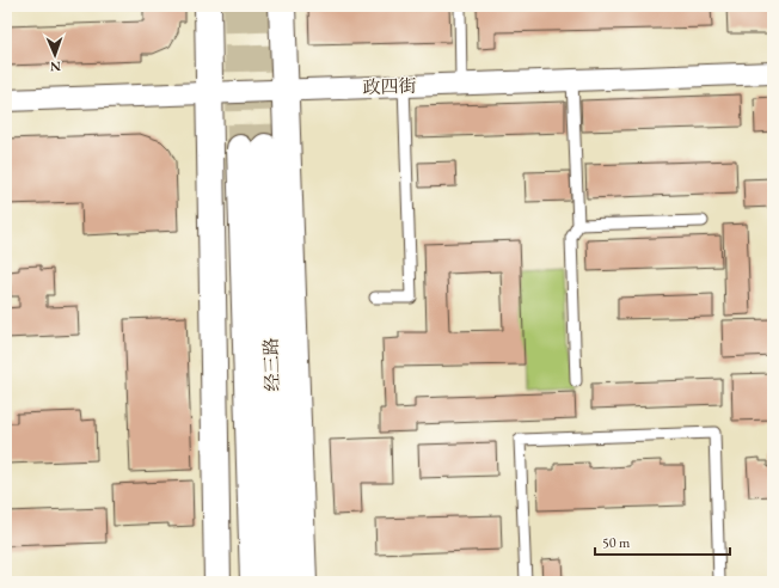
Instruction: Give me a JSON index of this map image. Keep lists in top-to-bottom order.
{
  "streets": {
    "main road": ["经三路"],
    "street": ["政四街"]
  },
  "scale_bar": "50 m",
  "north": "bottom"
}
